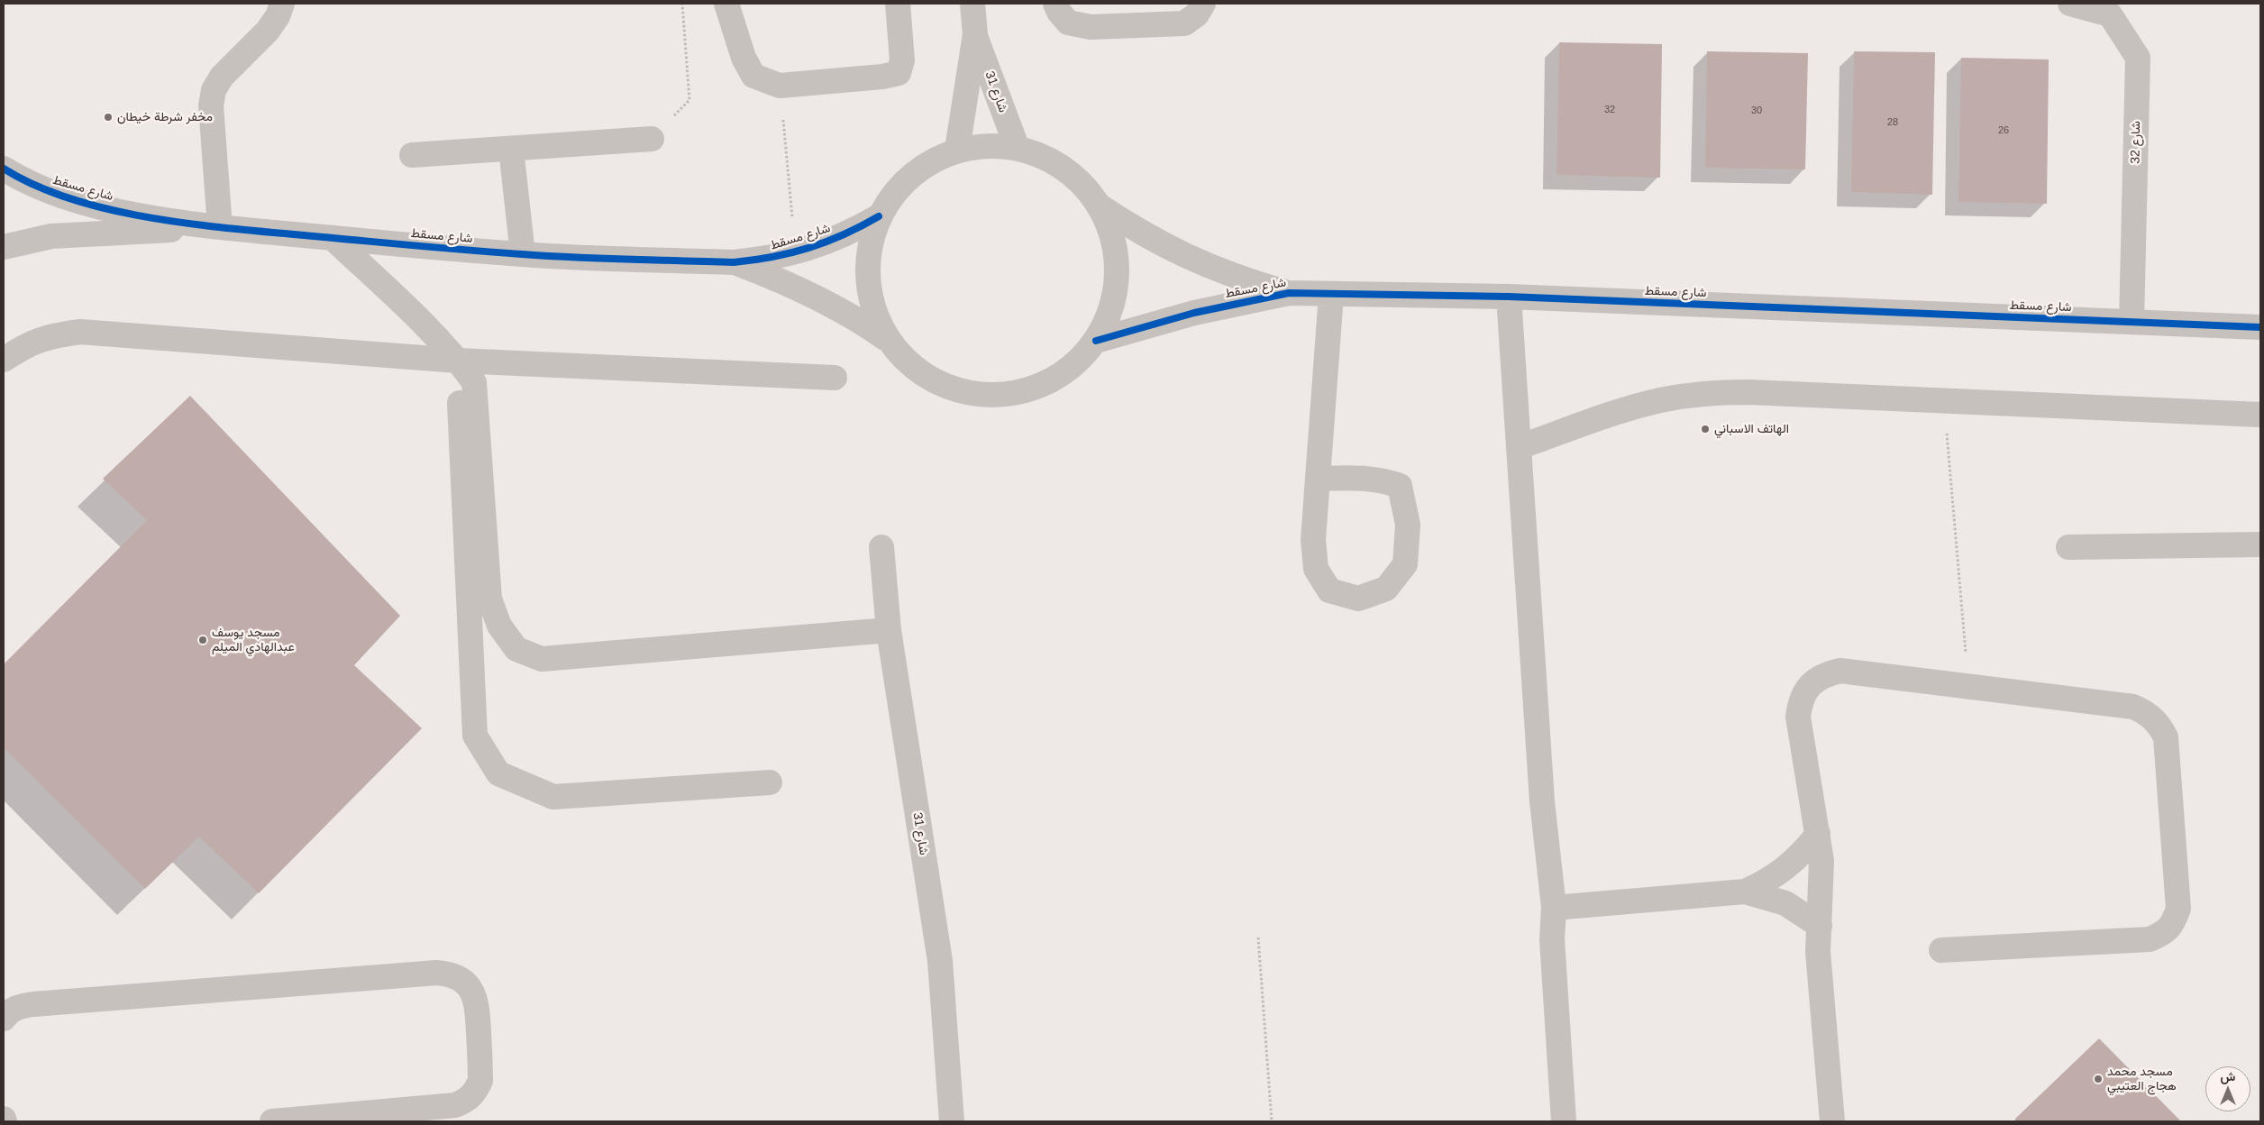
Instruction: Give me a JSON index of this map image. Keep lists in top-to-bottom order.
{
  "streets": {
    "street": ["شارع 31", "شارع 32", "شارع مسقط"]
  },
  "crossings": [
    ["شارع 32", "شارع مسقط"]
  ],
  "places": [
    "مخفر شرطة خيطان",
    "الهاتف الاسباني",
    "مسجد يوسف عبدالهادي الميلم",
    "مسجد محمد هجاج العتيبي"
  ],
  "house_numbers": [
    "32",
    "30",
    "28",
    "26"
  ],
  "north": "top"
}
